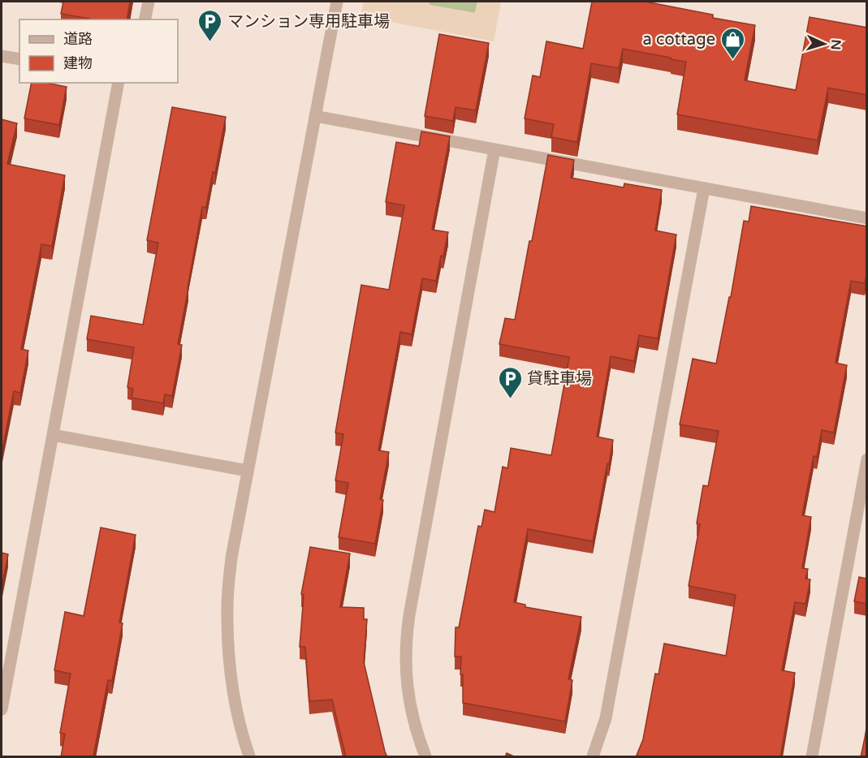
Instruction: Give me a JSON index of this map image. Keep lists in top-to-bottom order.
{
  "places": {
    "parking": ["マンション専用駐車場", "貸駐車場"],
    "shop": ["a cottage"]
  },
  "legend": ["道路", "建物"],
  "north": "right"
}
